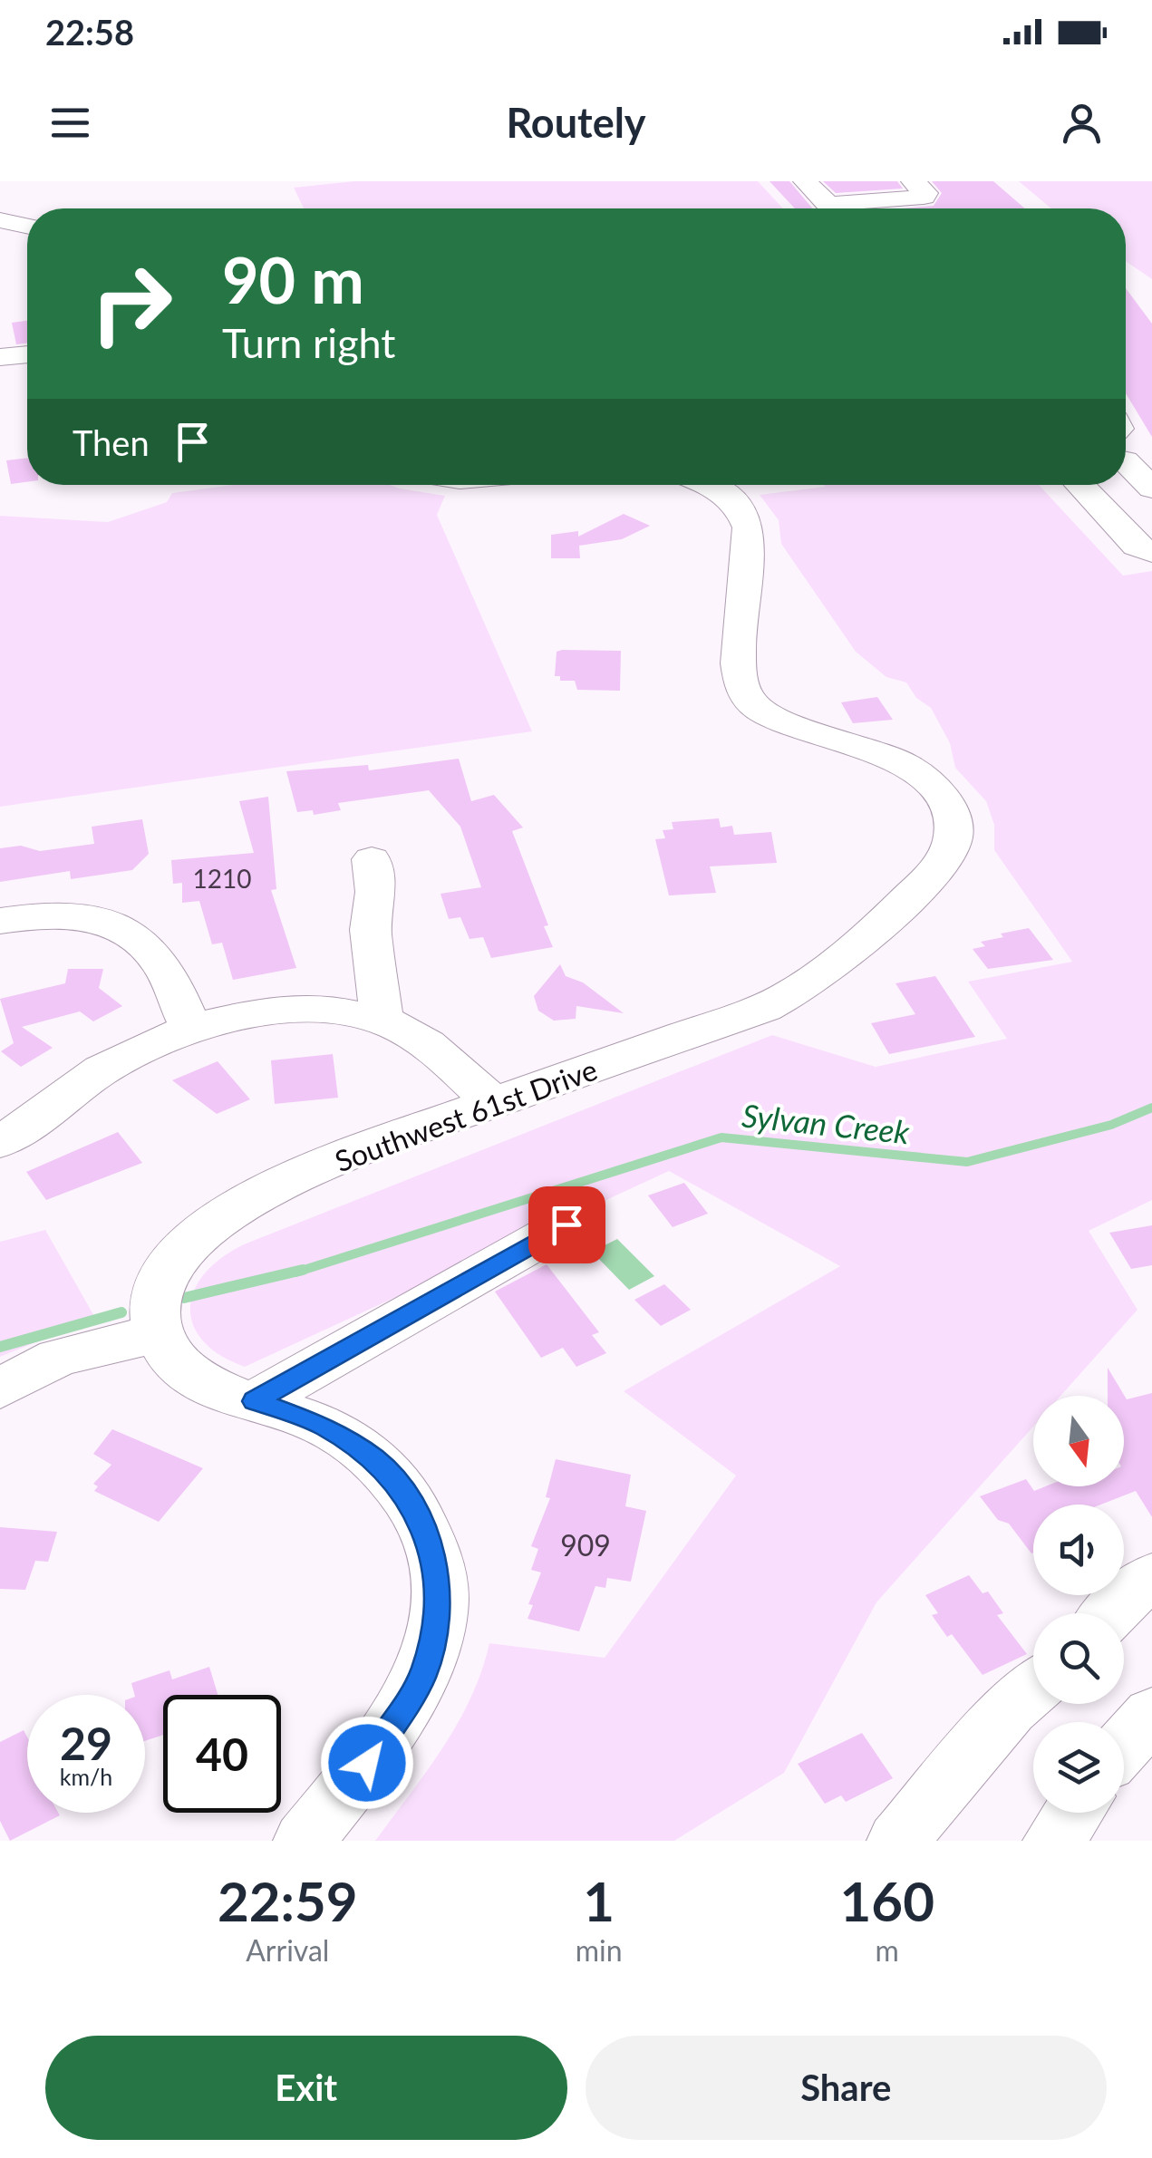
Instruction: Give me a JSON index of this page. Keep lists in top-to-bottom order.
{
  "streets": {
    "street": ["Southwest 61st Drive"]
  },
  "water": ["Sylvan Creek"],
  "house_numbers": ["1210", "909"],
  "north": "bottom",
  "page": {
    "status": "22:58",
    "header": "Routely",
    "turn": ["90 m", "Turn right"],
    "then": "Then",
    "speed": "29 km/h",
    "limit": "40",
    "eta": [
      "22:59",
      "Arrival",
      "1",
      "min",
      "160",
      "m"
    ],
    "buttons": ["Exit", "Share"]
  }
}
